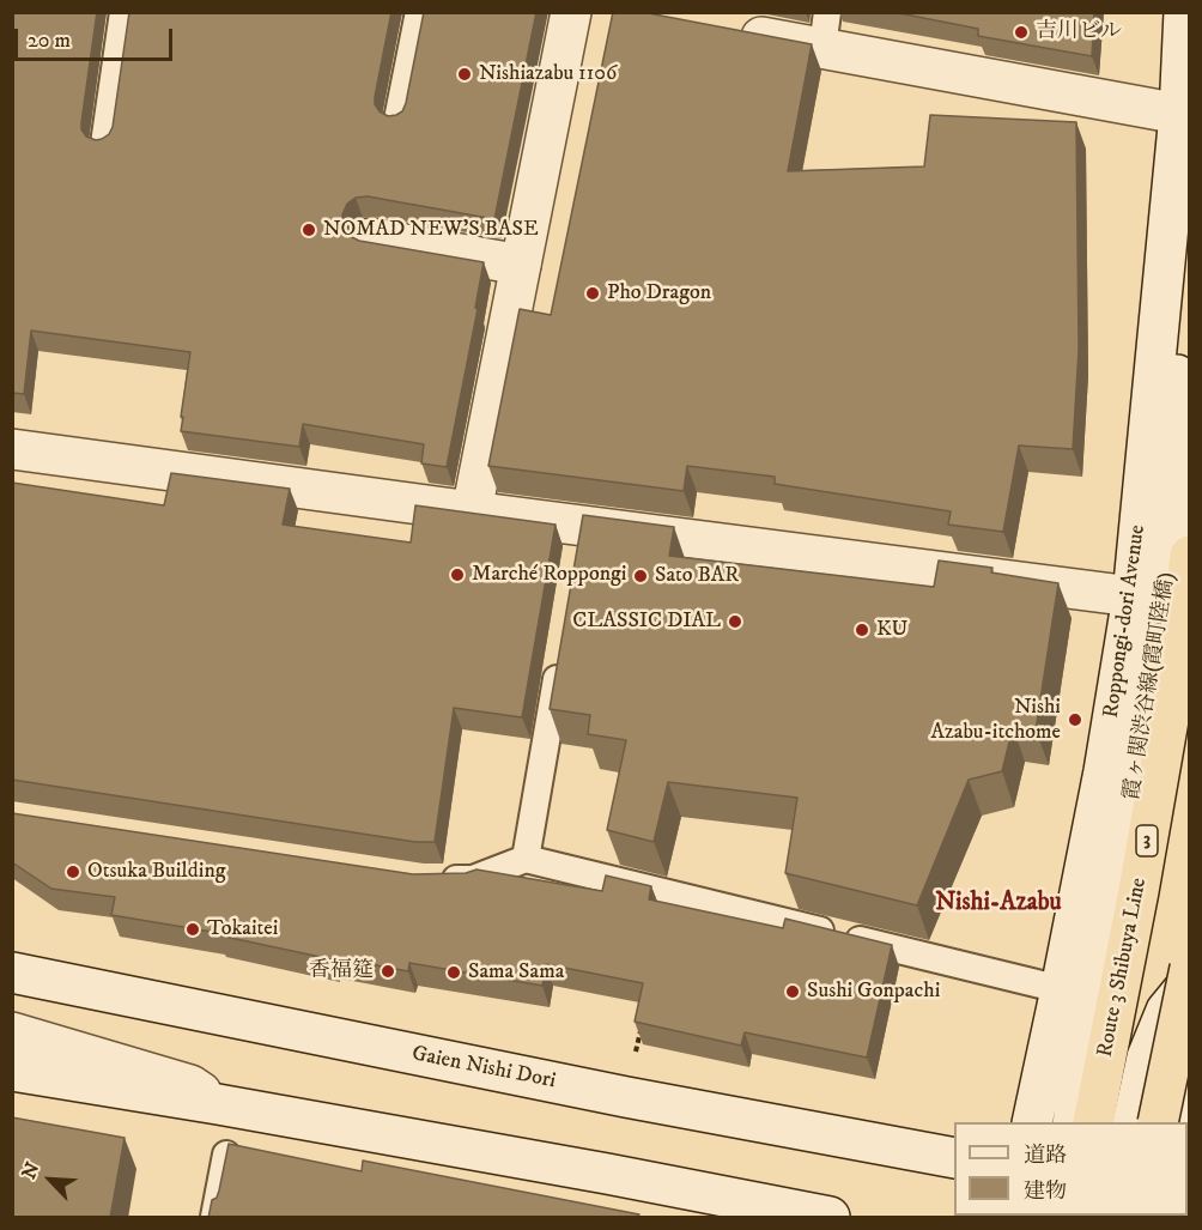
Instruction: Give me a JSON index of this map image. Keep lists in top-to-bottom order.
{
  "streets": {
    "highway": ["3", "Route 3 Shibuya Line"],
    "main road": ["Roppongi-dori Avenue", "霞ヶ関渋谷線(霞町陸橋)", "Gaien Nishi Dori"]
  },
  "crossings": [
    ["Roppongi-dori Avenue", "霞ヶ関渋谷線(霞町陸橋)"]
  ],
  "districts": ["Nishi-Azabu"],
  "places": [
    "吉川ビル",
    "Nishiazabu 1106",
    "NOMAD NEW'S BASE",
    "Pho Dragon",
    "Marché Roppongi",
    "Sato BAR",
    "CLASSIC DIAL",
    "KU",
    "Nishi Azabu-itchome",
    "Otsuka Building",
    "Tokaitei",
    "香福筵",
    "Sama Sama",
    "Sushi Gonpachi"
  ],
  "legend": ["道路", "建物"],
  "scale_bar": "20 m",
  "north": "top left"
}
